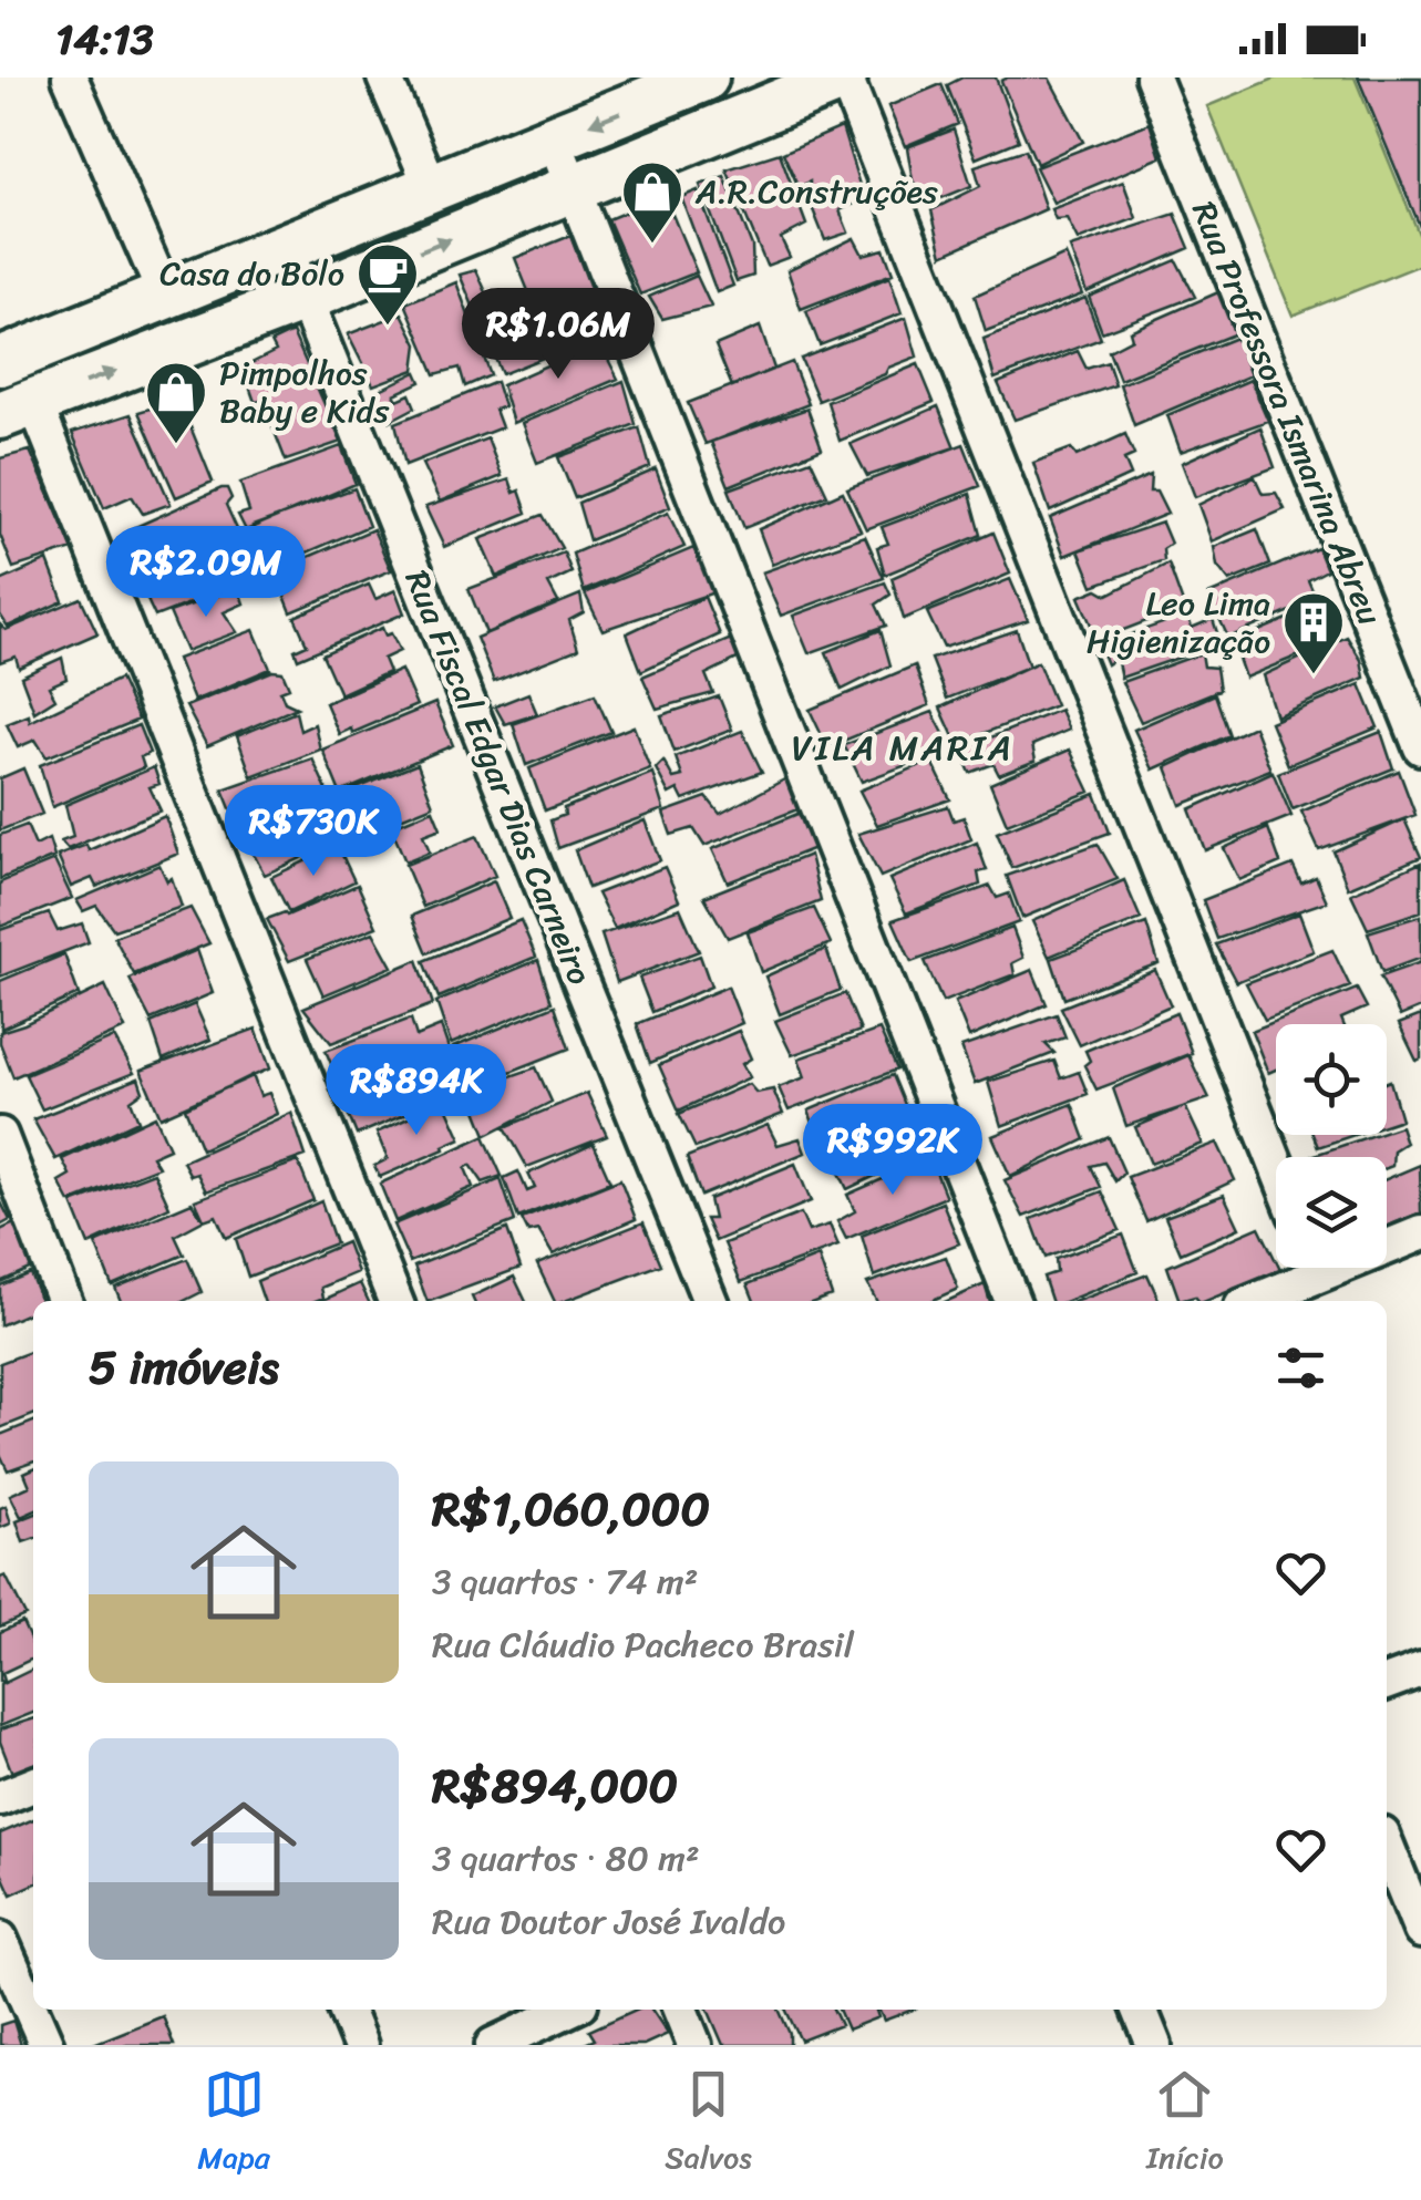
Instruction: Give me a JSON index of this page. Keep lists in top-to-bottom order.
{
  "streets": {
    "street": ["Rua Professora Ismarina Abreu", "Rua Fiscal Edgar Dias Carneiro"]
  },
  "districts": ["VILA MARIA"],
  "places": {
    "shop": ["A.R.Construções", "Pimpolhos Baby e Kids"],
    "cafe": ["Casa do Bolo"],
    "building": ["Leo Lima Higienização"]
  },
  "page": {
    "status": "14:13",
    "price": [
      "R$1.06M",
      "R$2.09M",
      "R$730K",
      "R$894K",
      "R$992K"
    ],
    "heading": "5 imóveis",
    "list": [
      {
        "name": "R$1,060,000",
        "note": "3 quartos · 74 m² · Rua Cláudio Pacheco Brasil"
      },
      {
        "name": "R$894,000",
        "note": "3 quartos · 80 m² · Rua Doutor José Ivaldo"
      }
    ],
    "tabs": ["Mapa", "Salvos", "Início"]
  }
}
